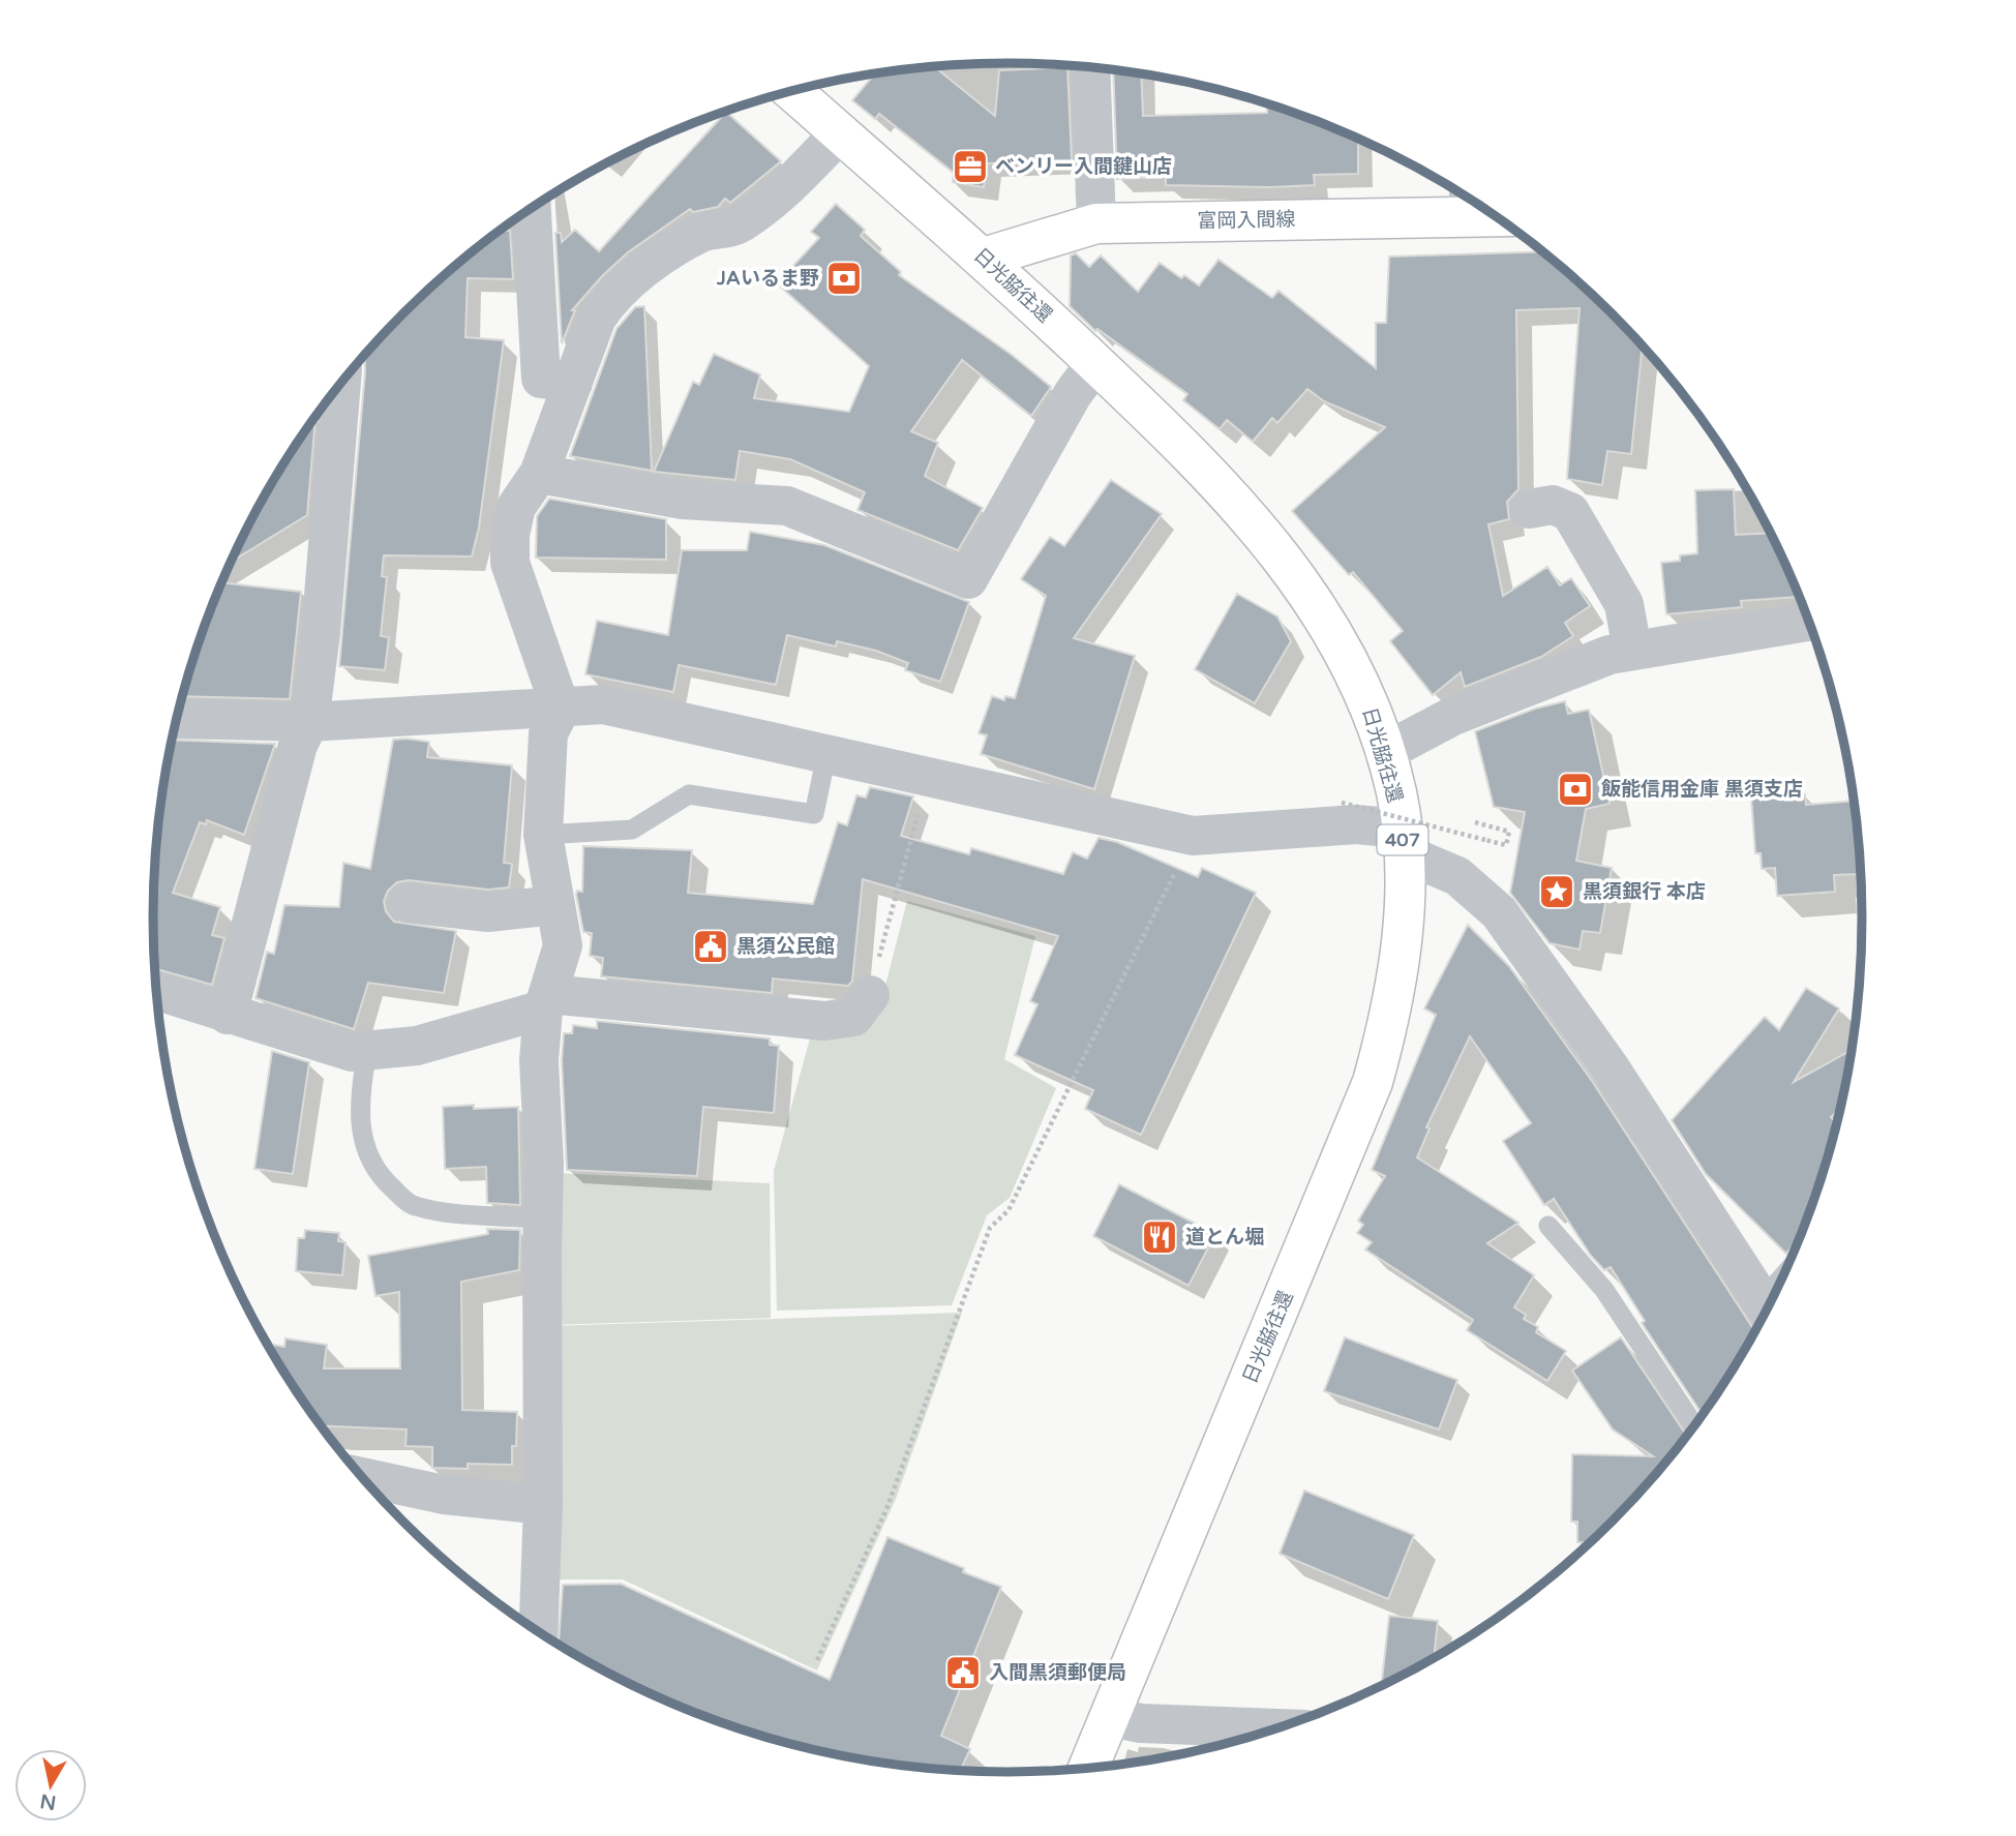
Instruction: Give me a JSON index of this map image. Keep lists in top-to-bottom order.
{
  "streets": {
    "main road": ["富岡入間線", "日光脇往還", "407"]
  },
  "crossings": [
    ["富岡入間線", "日光脇往還"]
  ],
  "places": {
    "office": ["ベンリー入間鍵山店"],
    "bank": ["JAいるま野", "飯能信用金庫 黒須支店"],
    "place": ["黒須銀行 本店"],
    "public building": ["黒須公民館", "入間黒須郵便局"],
    "restaurant": ["道とん堀"]
  },
  "north": "bottom"
}
